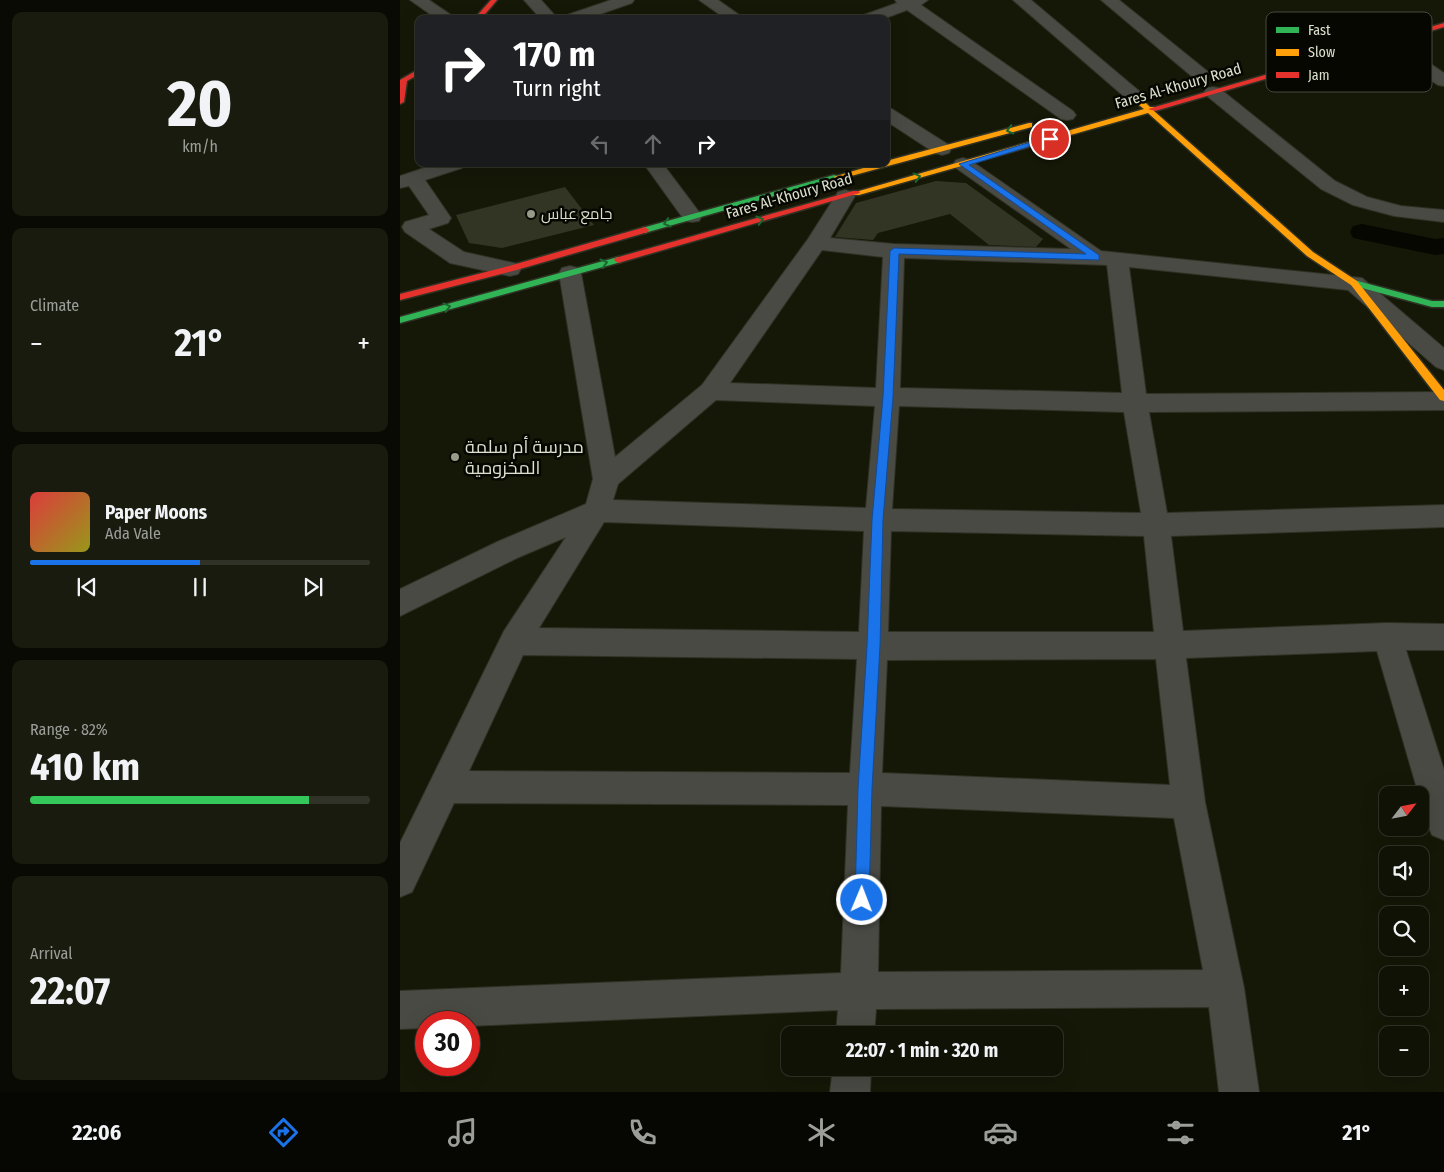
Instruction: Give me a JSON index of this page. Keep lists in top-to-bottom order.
{
  "streets": {
    "main road": ["Fares Al-Khoury Road"]
  },
  "places": ["جامع عباس", "مدرسة أم سلمة المخزومية"],
  "legend": ["Fast", "Slow", "Jam"],
  "north": "top right",
  "page": {
    "tile": [
      ["20", "km/h"],
      "Climate",
      ["Range · 82%", "410 km"],
      ["Arrival", "22:07"]
    ],
    "turn": ["170 m", "Turn right"],
    "heat": ["−", "21°", "+"],
    "song": ["Paper Moons", "Ada Vale"],
    "map_buttons": ["+", "−"],
    "limit": "30",
    "trip": "22:07 · 1 min · 320 m",
    "tabs": ["22:06", "21°"]
  }
}
